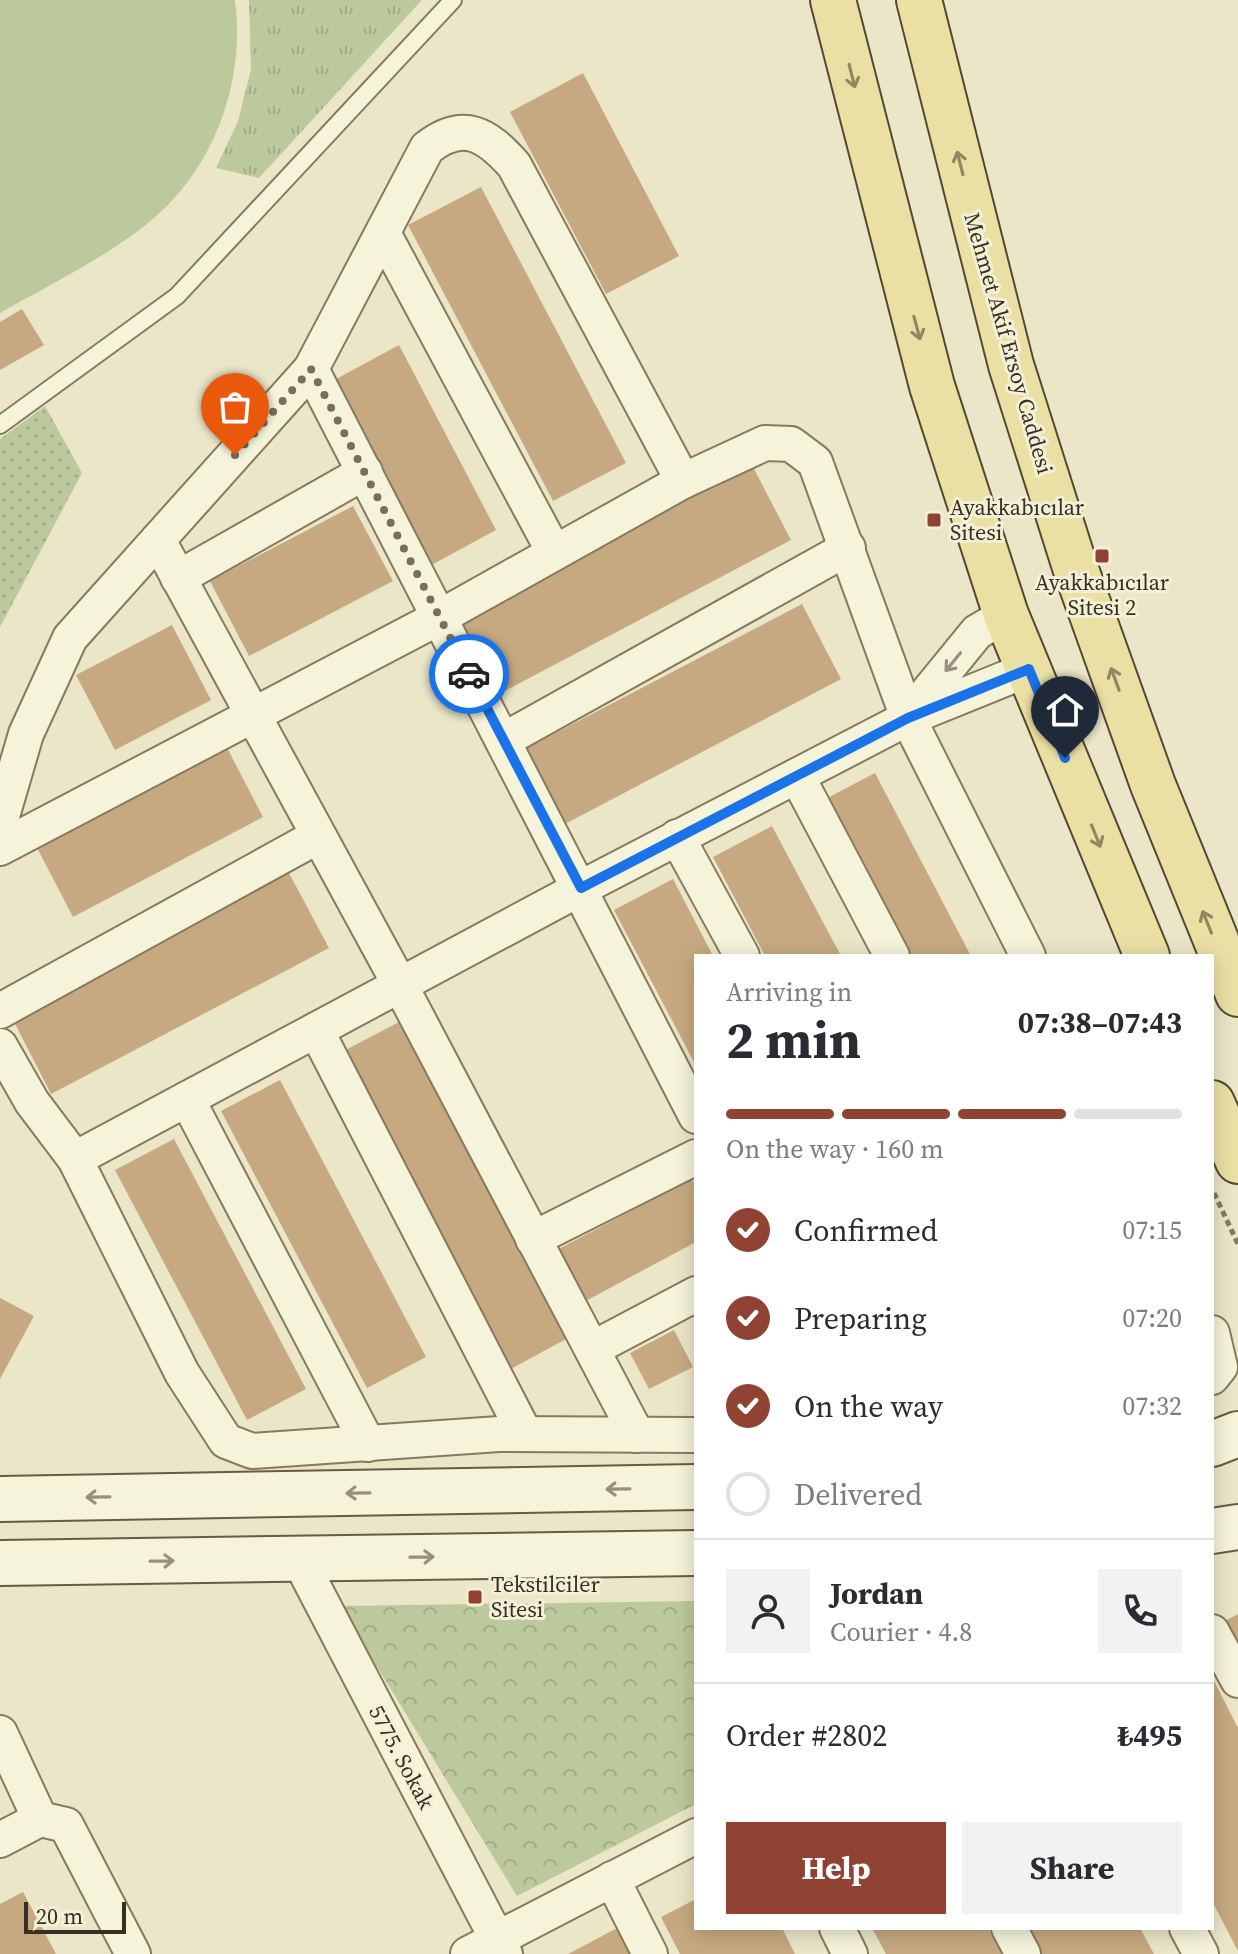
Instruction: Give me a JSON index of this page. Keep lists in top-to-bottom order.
{
  "streets": {
    "main road": ["Mehmet Akif Ersoy Caddesi"],
    "street": ["5775. Sokak"]
  },
  "places": {
    "transit": ["Ayakkabıcılar Sitesi", "Ayakkabıcılar Sitesi 2", "Tekstilciler Sitesi"]
  },
  "scale_bar": "20 m",
  "page": {
    "heading": ["2 min", "Arriving in", "07:38–07:43"],
    "panel": [
      "Jordan",
      "Courier · 4.8",
      "Order #2802",
      "₺495"
    ],
    "bar": "On the way · 160 m",
    "list": [
      ["Confirmed", "07:15"],
      ["Preparing", "07:20"],
      ["On the way", "07:32"],
      "Delivered"
    ],
    "buttons": ["Help", "Share"],
    "scale": "20 m"
  }
}
